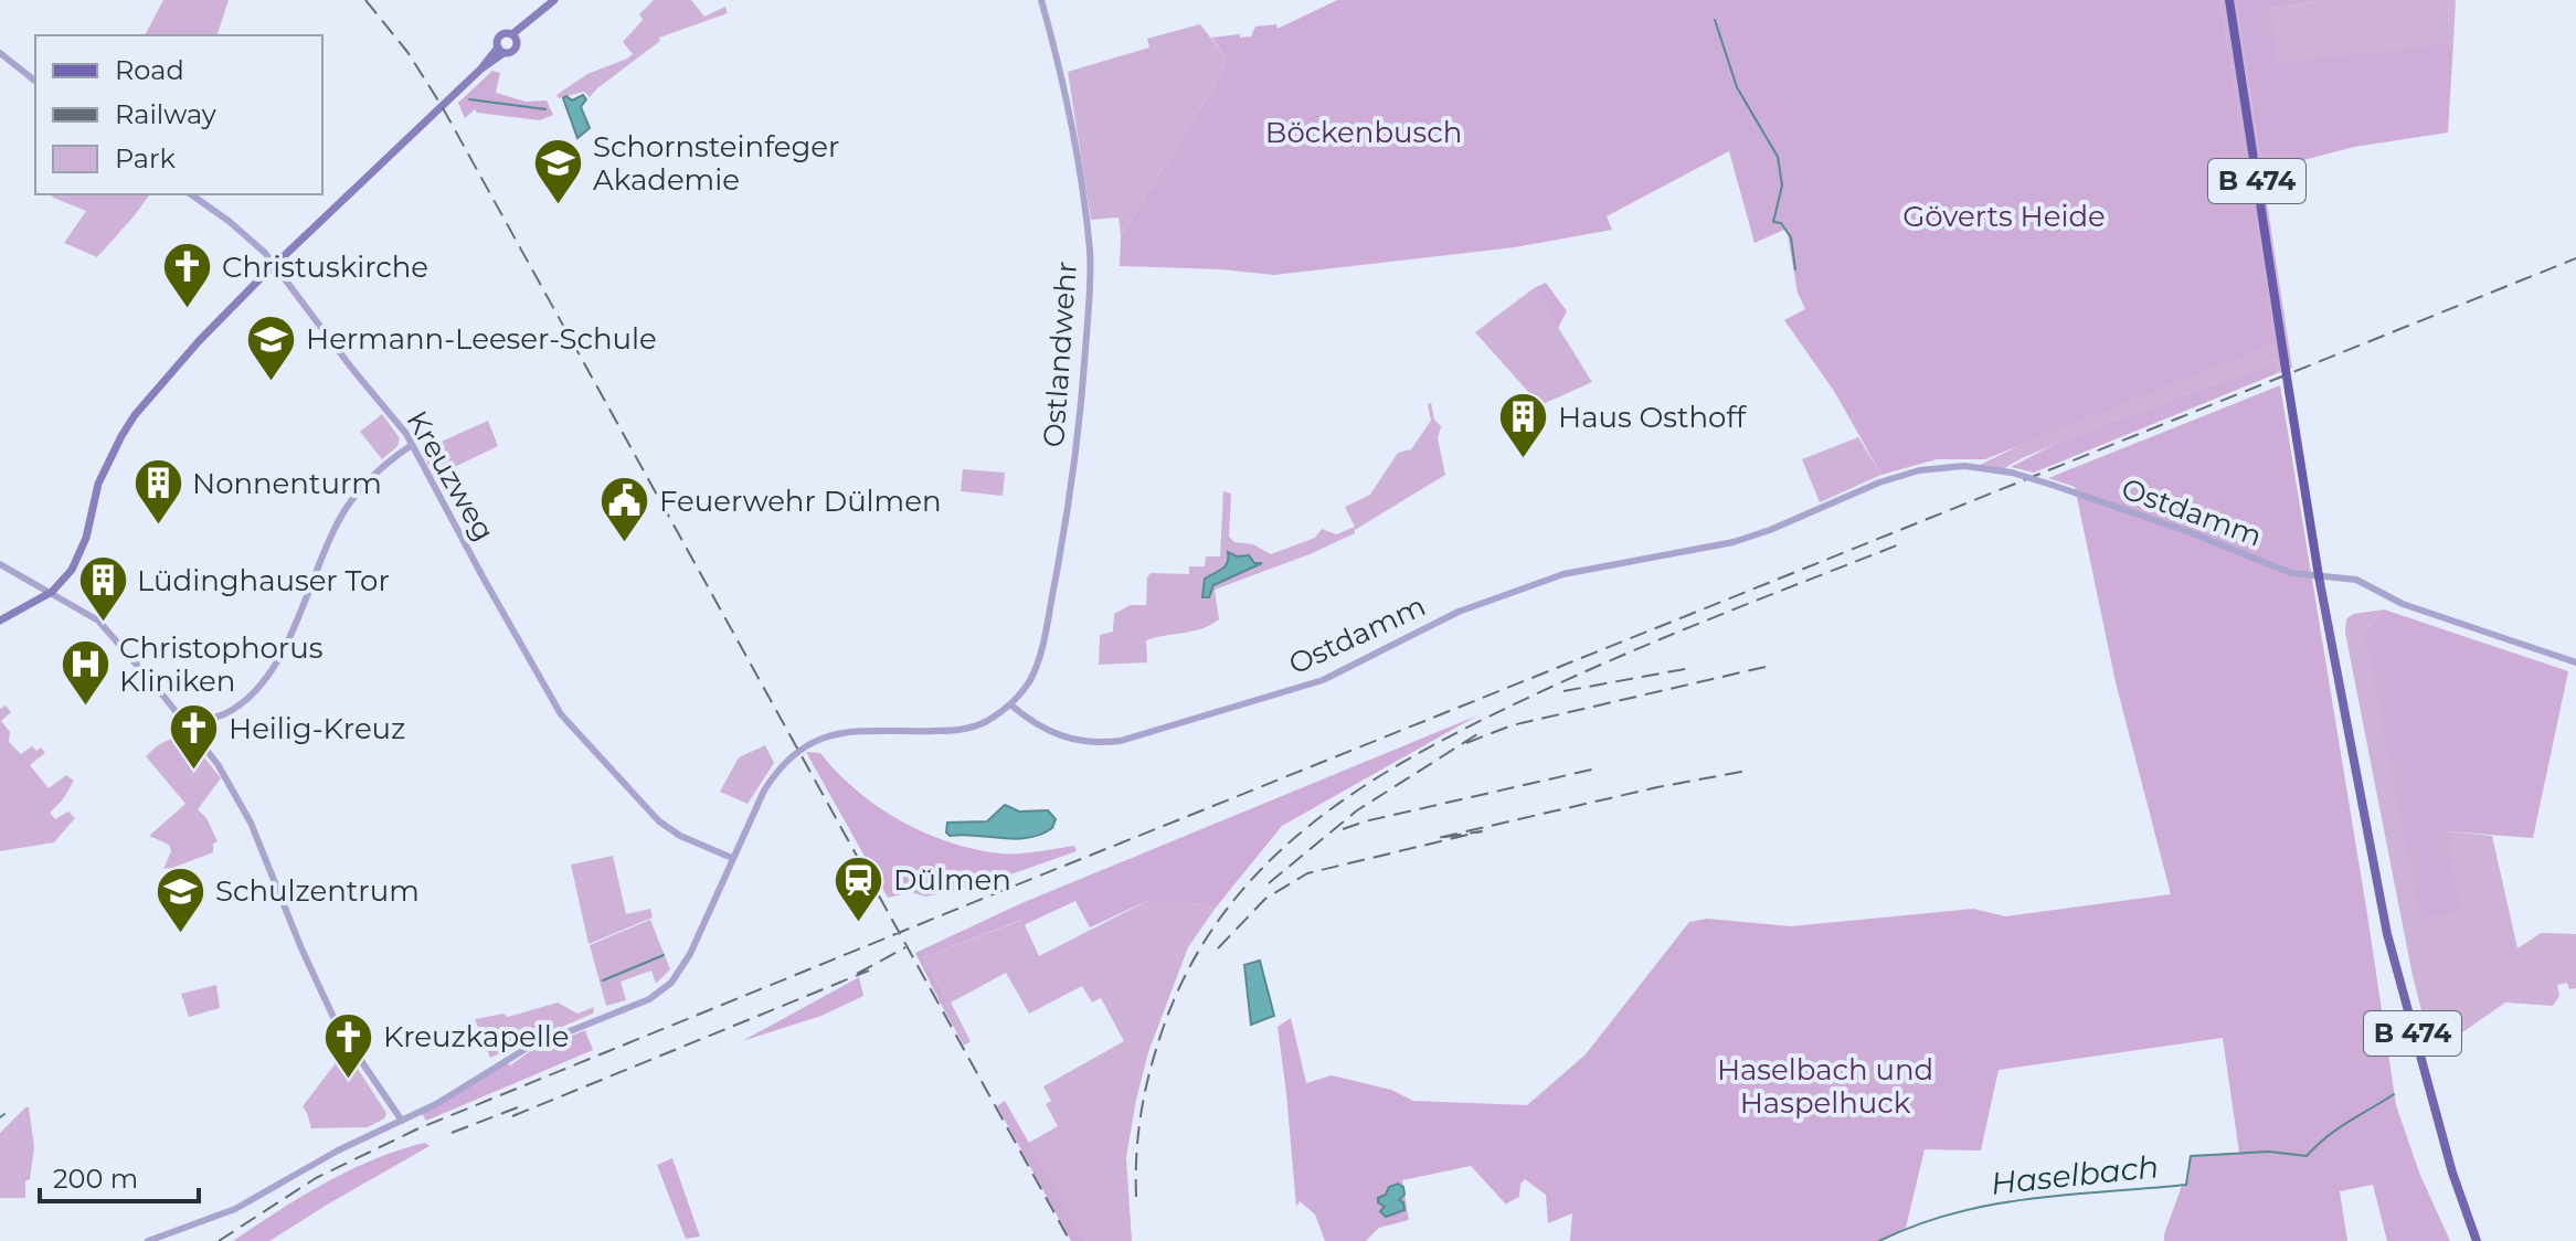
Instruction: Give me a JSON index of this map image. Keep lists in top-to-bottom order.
{
  "streets": {
    "highway": ["B 474"],
    "street": ["Ostlandwehr", "Kreuzweg", "Ostdamm"]
  },
  "crossings": [
    ["B 474", "Ostdamm"],
    ["Ostlandwehr", "Ostdamm"]
  ],
  "water": ["Haselbach"],
  "parks": ["Böckenbusch", "Göverts Heide", "Haselbach und Haspelhuck"],
  "places": {
    "school or university": ["Schornsteinfeger Akademie", "Hermann-Leeser-Schule", "Schulzentrum"],
    "church": ["Christuskirche", "Heilig-Kreuz", "Kreuzkapelle"],
    "building": ["Haus Osthoff", "Nonnenturm", "Lüdinghauser Tor"],
    "public building": ["Feuerwehr Dülmen"],
    "hospital": ["Christophorus Kliniken"],
    "station": ["Dülmen"]
  },
  "legend": ["Road", "Railway", "Park"],
  "scale_bar": "200 m"
}
